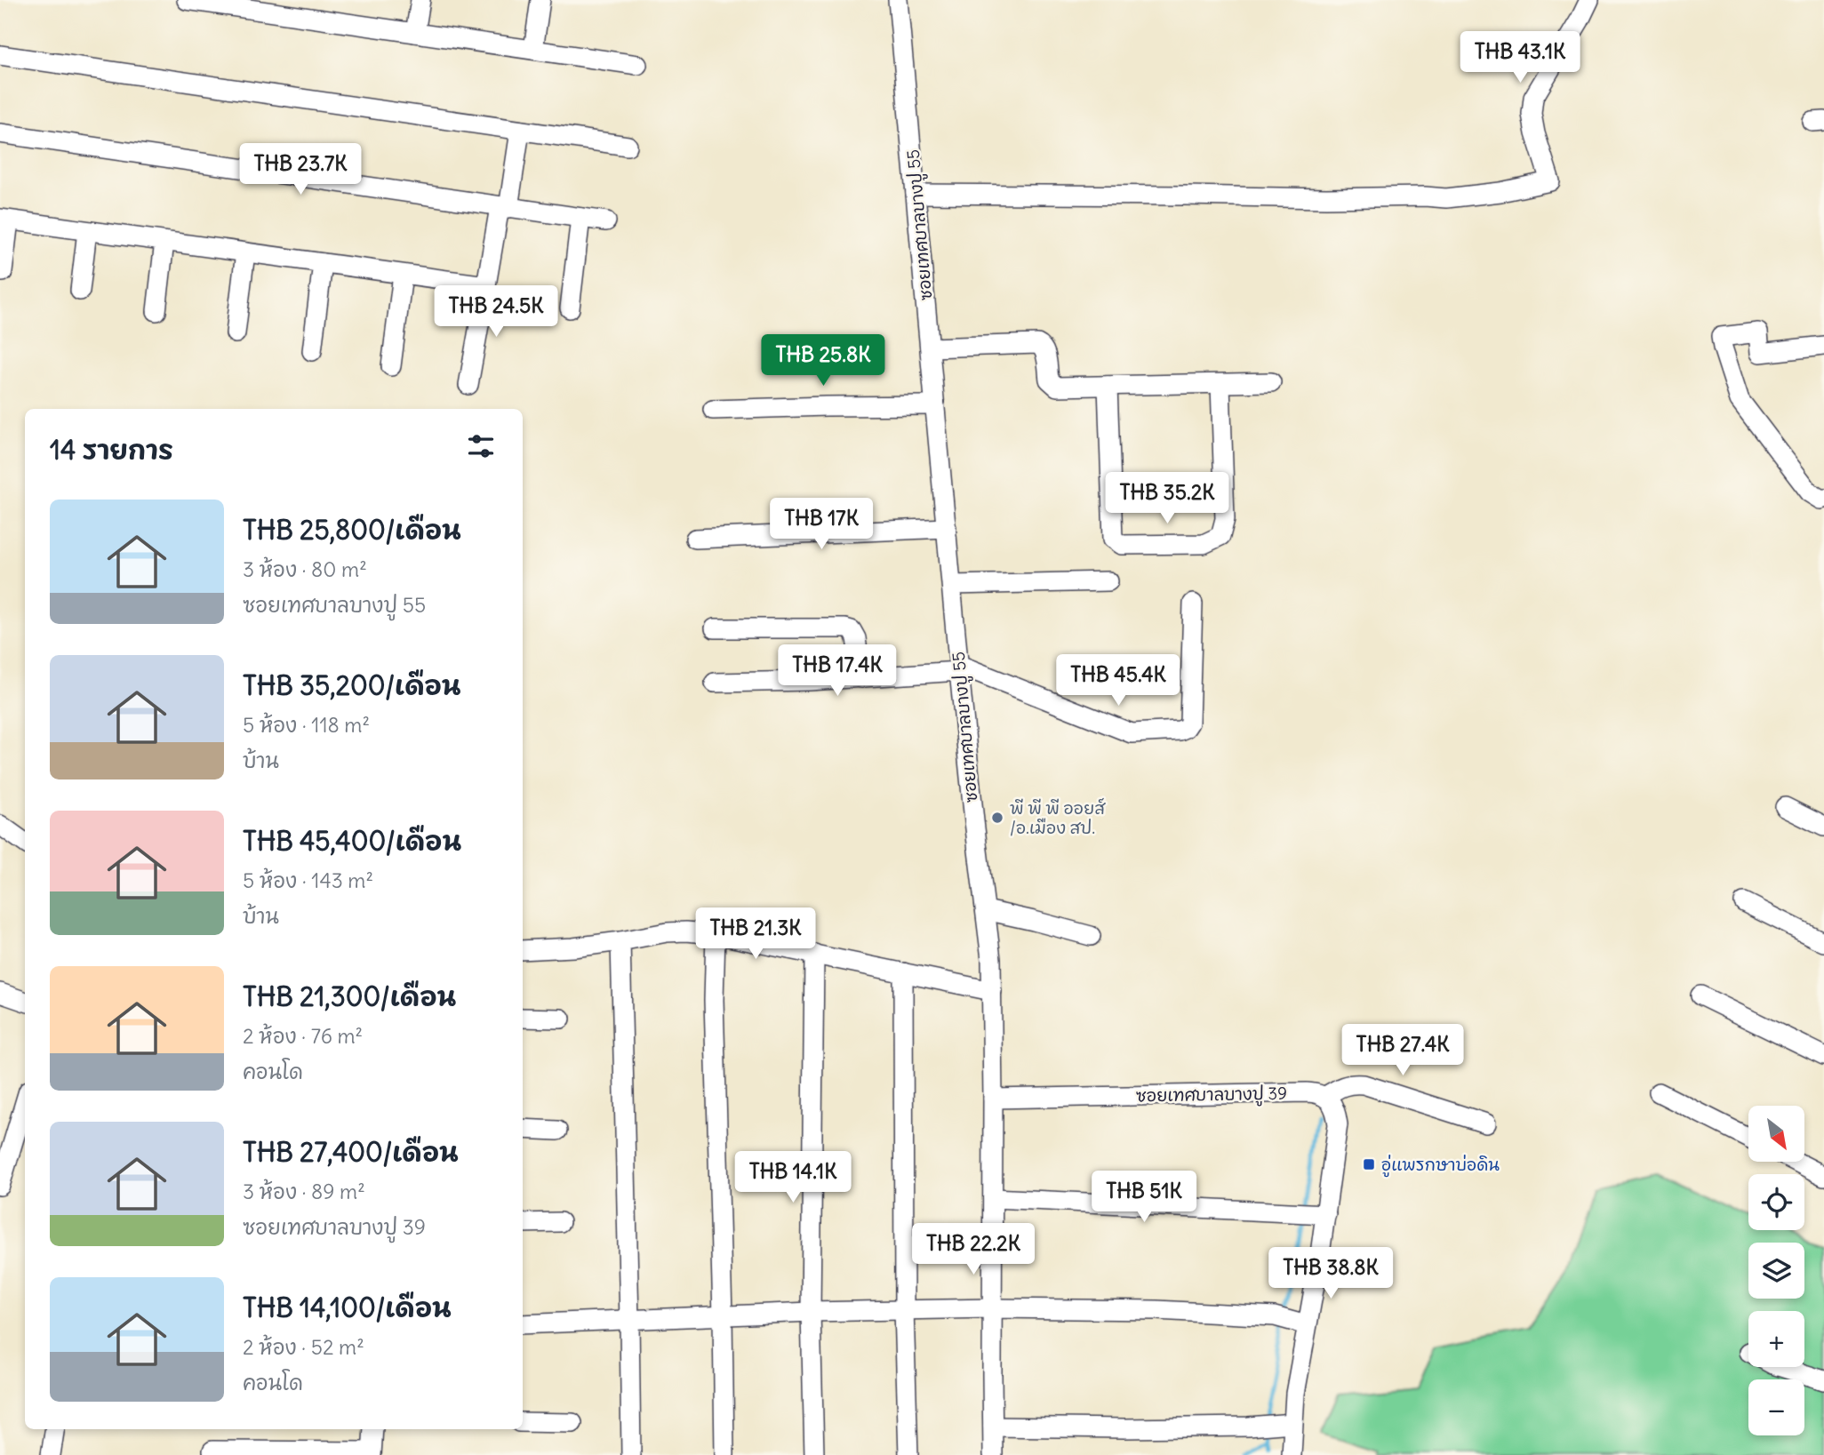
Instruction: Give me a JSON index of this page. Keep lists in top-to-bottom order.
{
  "streets": {
    "street": ["ซอยเทศบาลบางปู 55", "ซอยเทศบาลบางปู 39"]
  },
  "crossings": [
    ["ซอยเทศบาลบางปู 55", "ซอยเทศบาลบางปู 39"]
  ],
  "places": {
    "other": ["พี พี พี ออยส์ /อ.เมือง สป."],
    "transit": ["อู่แพรกษาบ่อดิน"]
  },
  "north": "bottom right",
  "page": {
    "price": [
      "THB 43.1K",
      "THB 23.7K",
      "THB 24.5K",
      "THB 25.8K",
      "THB 35.2K",
      "THB 17K",
      "THB 17.4K",
      "THB 45.4K",
      "THB 21.3K",
      "THB 27.4K",
      "THB 14.1K",
      "THB 51K",
      "THB 22.2K",
      "THB 38.8K"
    ],
    "heading": "14 รายการ",
    "list": [
      {
        "name": "THB 25,800/เดือน",
        "note": "3 ห้อง · 80 m² · ซอยเทศบาลบางปู 55"
      },
      {
        "name": "THB 35,200/เดือน",
        "note": "5 ห้อง · 118 m² · บ้าน"
      },
      {
        "name": "THB 45,400/เดือน",
        "note": "5 ห้อง · 143 m² · บ้าน"
      },
      {
        "name": "THB 21,300/เดือน",
        "note": "2 ห้อง · 76 m² · คอนโด"
      },
      {
        "name": "THB 27,400/เดือน",
        "note": "3 ห้อง · 89 m² · ซอยเทศบาลบางปู 39"
      },
      {
        "name": "THB 14,100/เดือน",
        "note": "2 ห้อง · 52 m² · คอนโด"
      }
    ],
    "map_buttons": ["+", "−"]
  }
}
